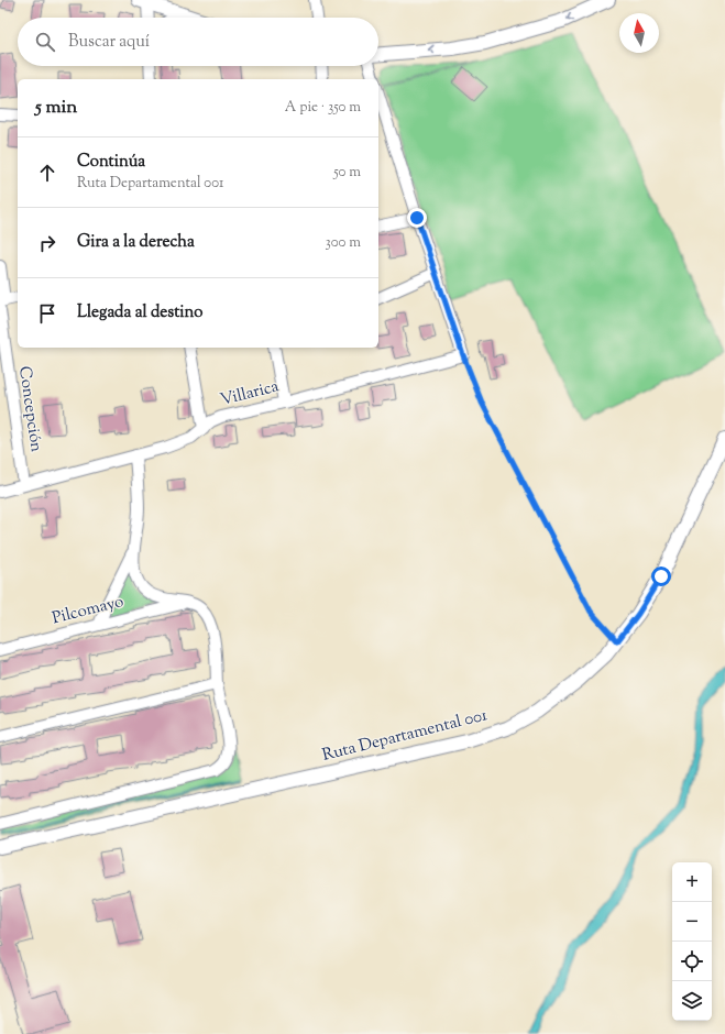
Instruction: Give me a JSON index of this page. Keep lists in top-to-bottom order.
{
  "streets": {
    "street": [
      "Villarica",
      "Concepción",
      "Pilcomayo",
      "Ruta Departamental 001"
    ]
  },
  "crossings": [
    ["Villarica", "Concepción"]
  ],
  "north": "top",
  "page": {
    "search": "Buscar aquí",
    "heading": ["5 min", "A pie · 350 m"],
    "list": [
      ["Continúa", "Ruta Departamental 001", "50 m"],
      ["Gira a la derecha", "300 m"],
      "Llegada al destino"
    ],
    "map_buttons": ["+", "−"]
  }
}
